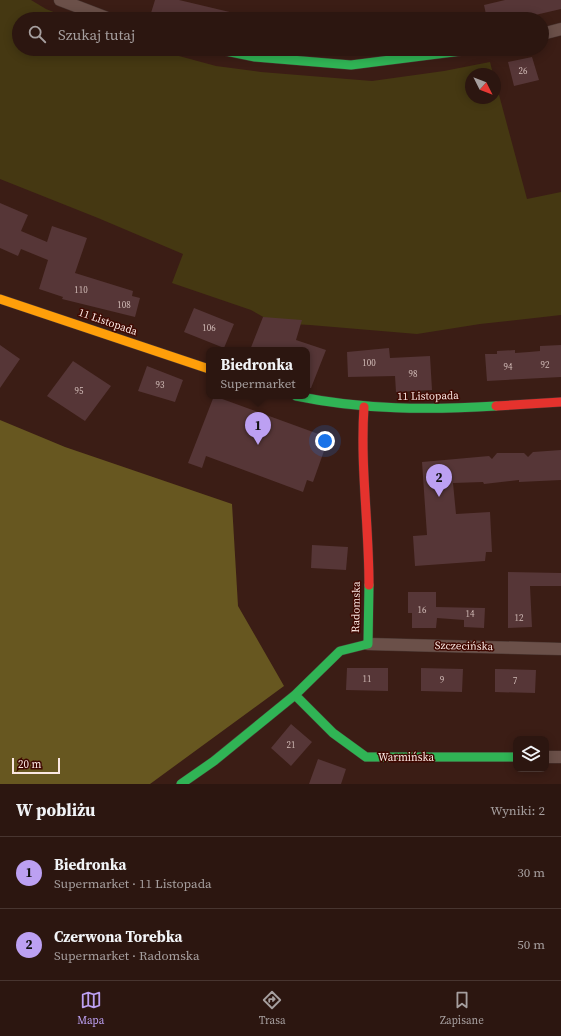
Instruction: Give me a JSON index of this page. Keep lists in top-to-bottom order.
{
  "streets": {
    "street": [
      "11 Listopada",
      "Radomska",
      "Szczecińska",
      "Warmińska"
    ]
  },
  "crossings": [
    ["11 Listopada", "Radomska"],
    ["Radomska", "Szczecińska"],
    ["Radomska", "Warmińska"]
  ],
  "house_numbers": [
    "26",
    "110",
    "108",
    "106",
    "100",
    "92",
    "94",
    "98",
    "93",
    "95",
    "16",
    "14",
    "12",
    "11",
    "9",
    "7",
    "21"
  ],
  "scale_bar": "20 m",
  "north": "bottom right",
  "page": {
    "search": "Szukaj tutaj",
    "popup": ["Biedronka", "Supermarket"],
    "pins": ["1", "2"],
    "scale": "20 m",
    "heading": ["W pobliżu", "Wyniki: 2"],
    "list": [
      {
        "mark": "1",
        "name": "Biedronka",
        "note": "Supermarket · 11 Listopada",
        "value": "30 m"
      },
      {
        "mark": "2",
        "name": "Czerwona Torebka",
        "note": "Supermarket · Radomska",
        "value": "50 m"
      }
    ],
    "nav": ["Mapa", "Trasa", "Zapisane"]
  }
}
